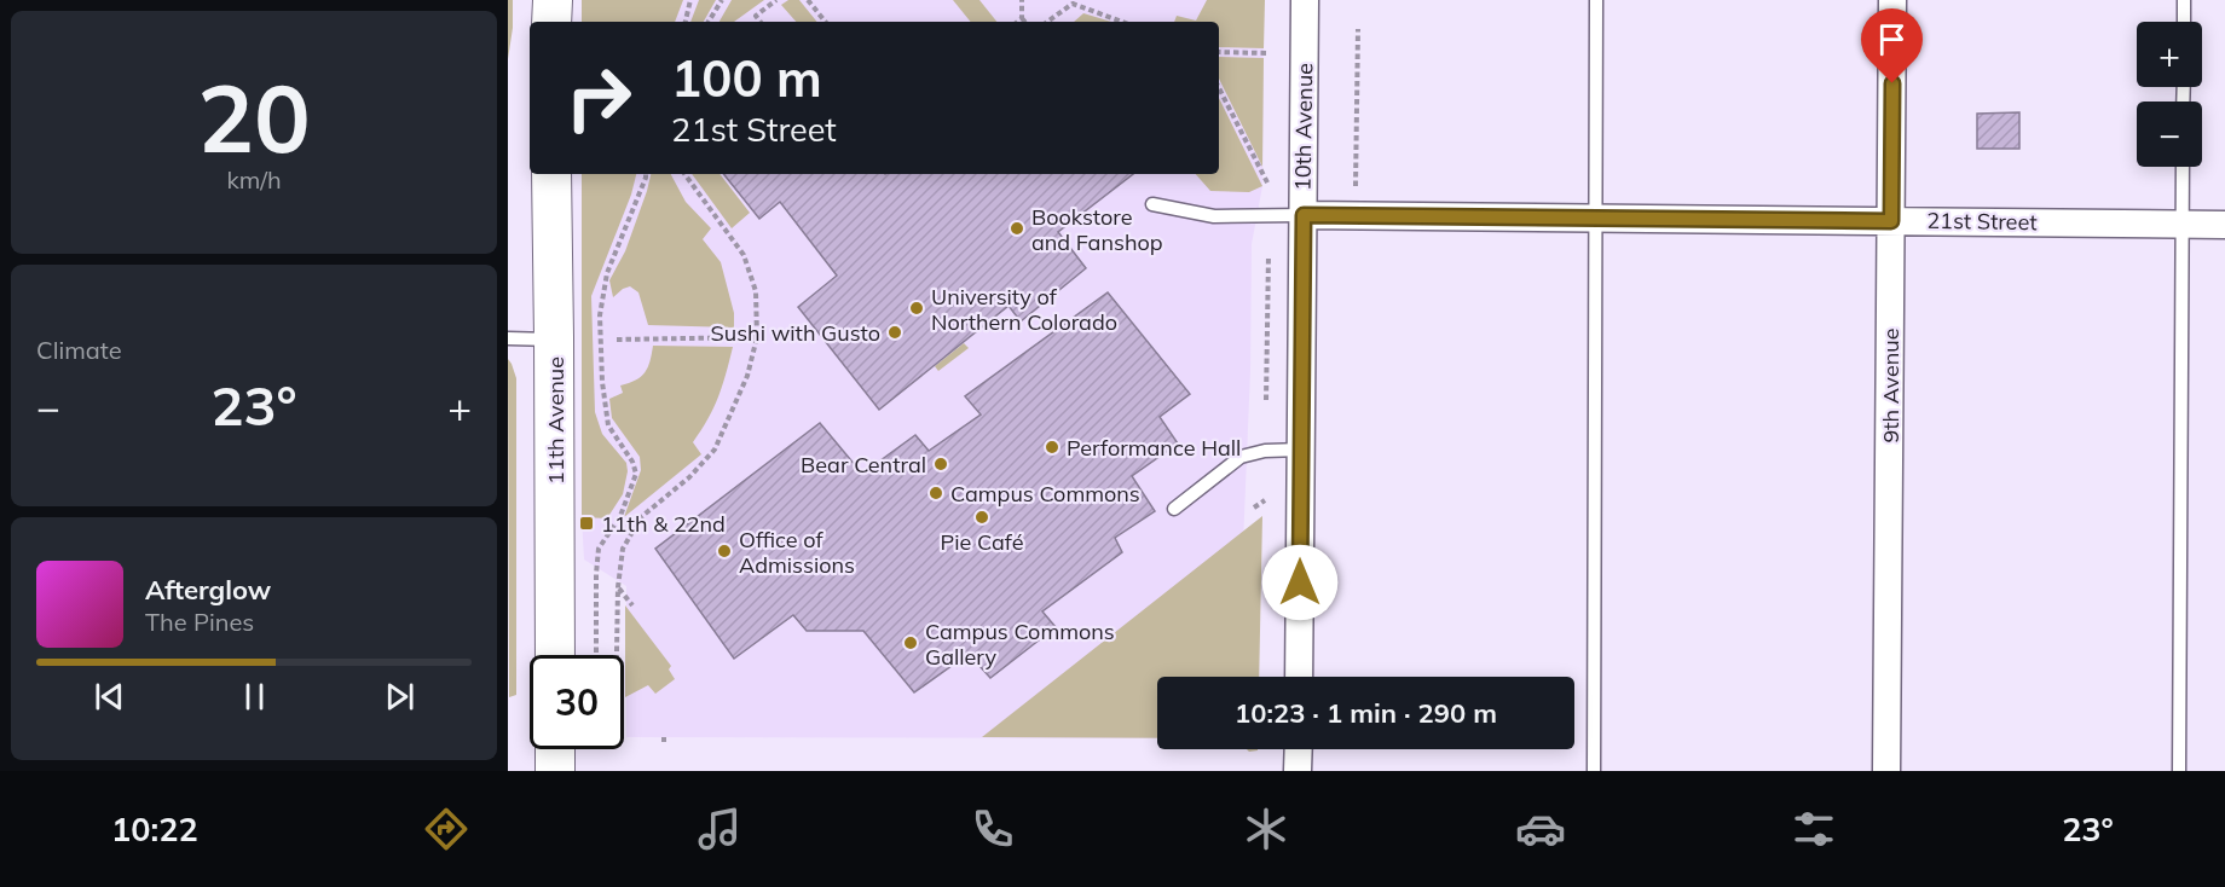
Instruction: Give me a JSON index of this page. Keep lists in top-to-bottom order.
{
  "streets": {
    "main road": ["11th Avenue"],
    "street": ["10th Avenue", "21st Street", "9th Avenue"]
  },
  "crossings": [
    ["10th Avenue", "21st Street"],
    ["21st Street", "9th Avenue"]
  ],
  "places": {
    "other": [
      "Bookstore and Fanshop",
      "University of Northern Colorado",
      "Sushi with Gusto",
      "Performance Hall",
      "Bear Central",
      "Campus Commons",
      "Pie Café",
      "Office of Admissions",
      "Campus Commons Gallery"
    ],
    "transit": ["11th & 22nd"]
  },
  "page": {
    "tile": [
      ["20", "km/h"],
      "Climate"
    ],
    "map_buttons": ["+", "−"],
    "turn": ["100 m", "21st Street"],
    "heat": ["−", "23°", "+"],
    "song": ["Afterglow", "The Pines"],
    "limit": "30",
    "trip": "10:23 · 1 min · 290 m",
    "tabs": ["10:22", "23°"]
  }
}
